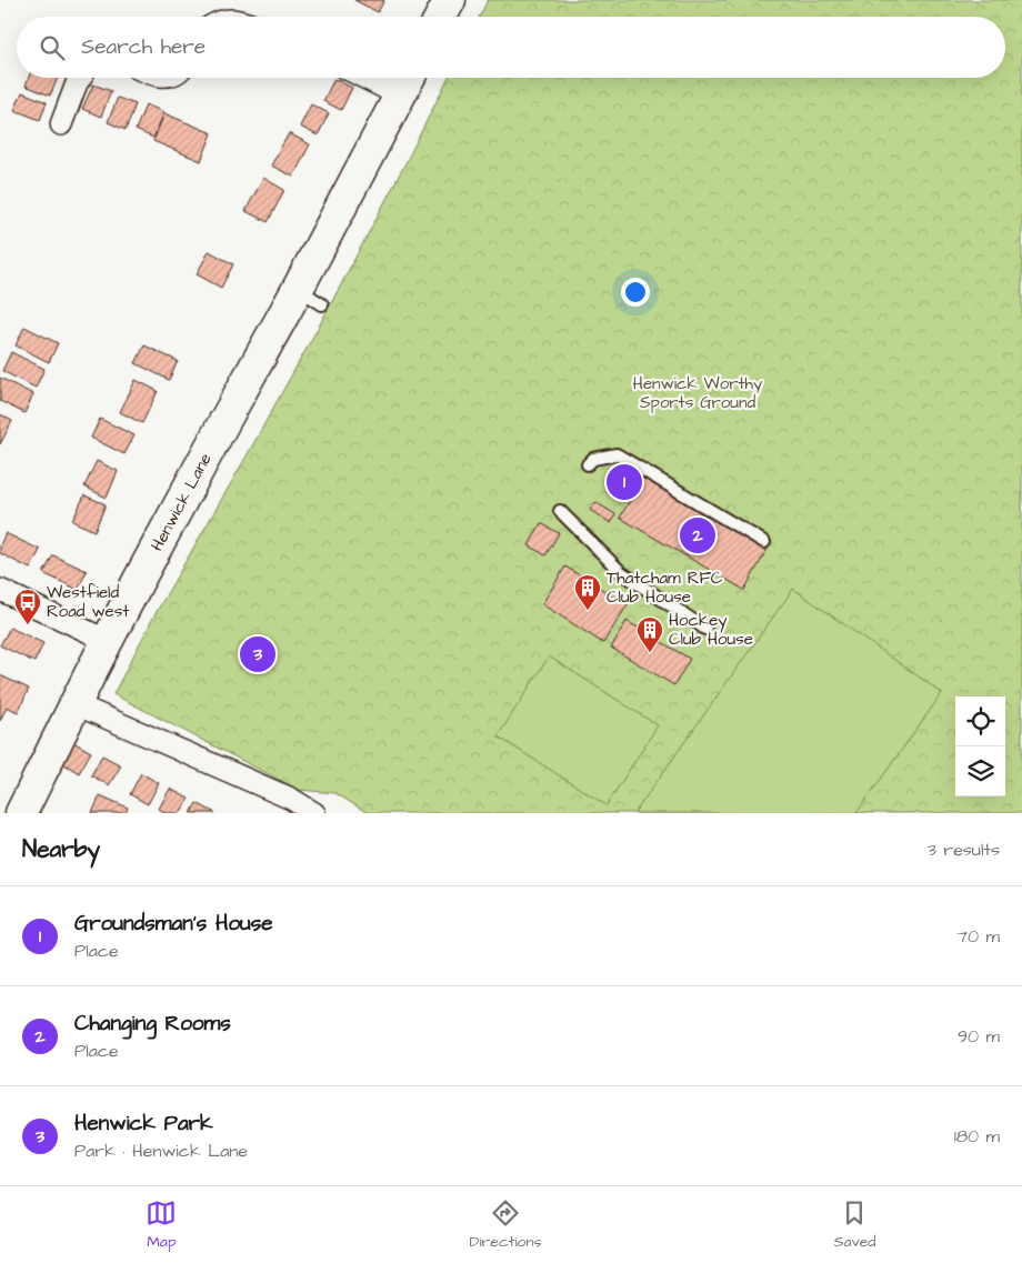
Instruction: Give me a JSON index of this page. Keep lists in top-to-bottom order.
{
  "streets": {
    "street": ["Henwick Lane"]
  },
  "parks": ["Henwick Worthy Sports Ground"],
  "places": {
    "building": ["Thatcham RFC Club House", "Hockey Club House"],
    "bus stop": ["Westfield Road west"]
  },
  "page": {
    "search": "Search here",
    "pins": ["1", "2", "3"],
    "heading": ["Nearby", "3 results"],
    "list": [
      {
        "mark": "1",
        "name": "Groundsman's House",
        "note": "Place",
        "value": "70 m"
      },
      {
        "mark": "2",
        "name": "Changing Rooms",
        "note": "Place",
        "value": "90 m"
      },
      {
        "mark": "3",
        "name": "Henwick Park",
        "note": "Park · Henwick Lane",
        "value": "180 m"
      }
    ],
    "nav": ["Map", "Directions", "Saved"]
  }
}
